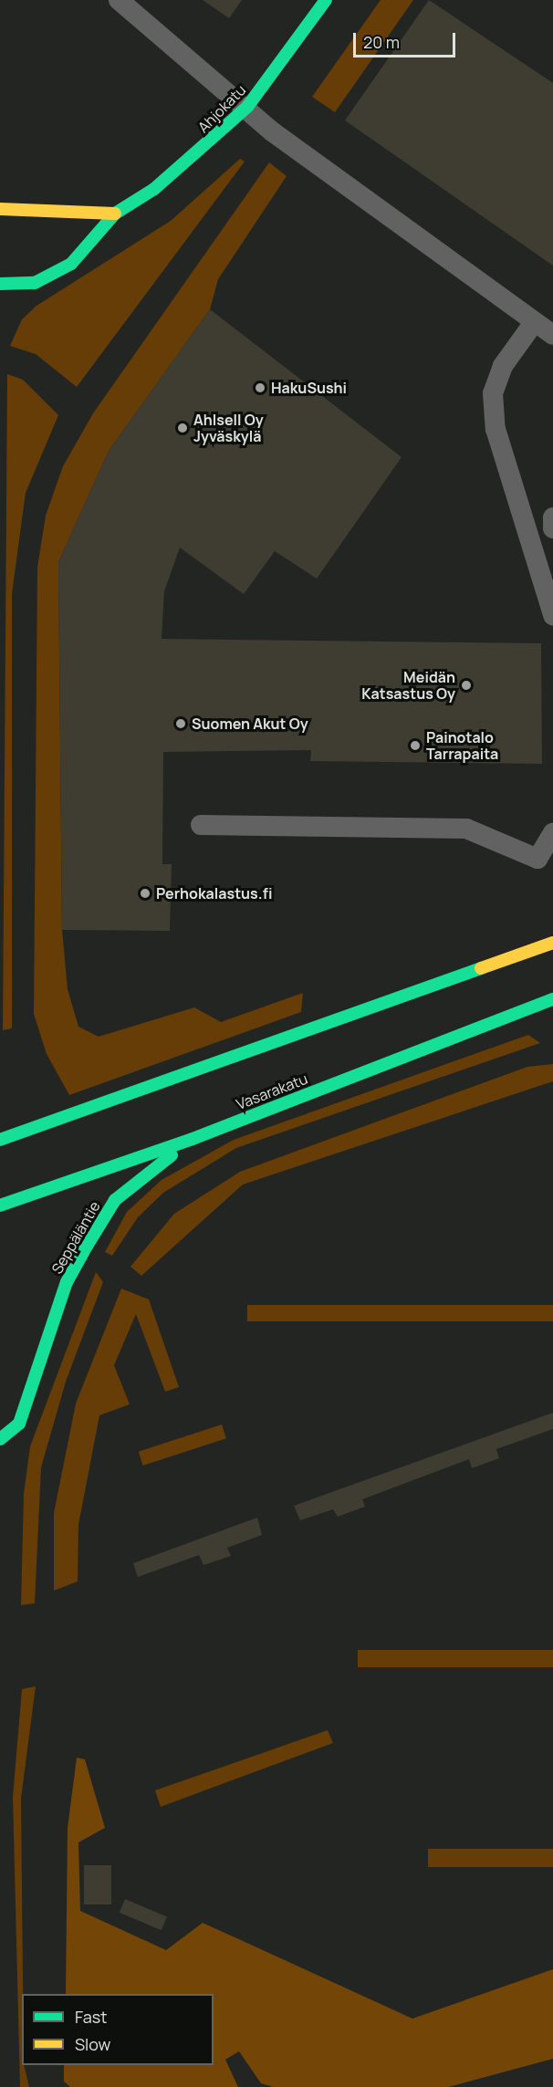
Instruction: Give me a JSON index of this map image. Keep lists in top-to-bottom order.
{
  "streets": {
    "street": ["Ahjokatu", "Vasarakatu", "Seppäläntie"]
  },
  "crossings": [
    ["Vasarakatu", "Seppäläntie"]
  ],
  "places": [
    "HakuSushi",
    "Ahlsell Oy Jyväskylä",
    "Meidän Katsastus Oy",
    "Suomen Akut Oy",
    "Painotalo Tarrapaita",
    "Perhokalastus.fi"
  ],
  "legend": ["Fast", "Slow"],
  "scale_bar": "20 m"
}
